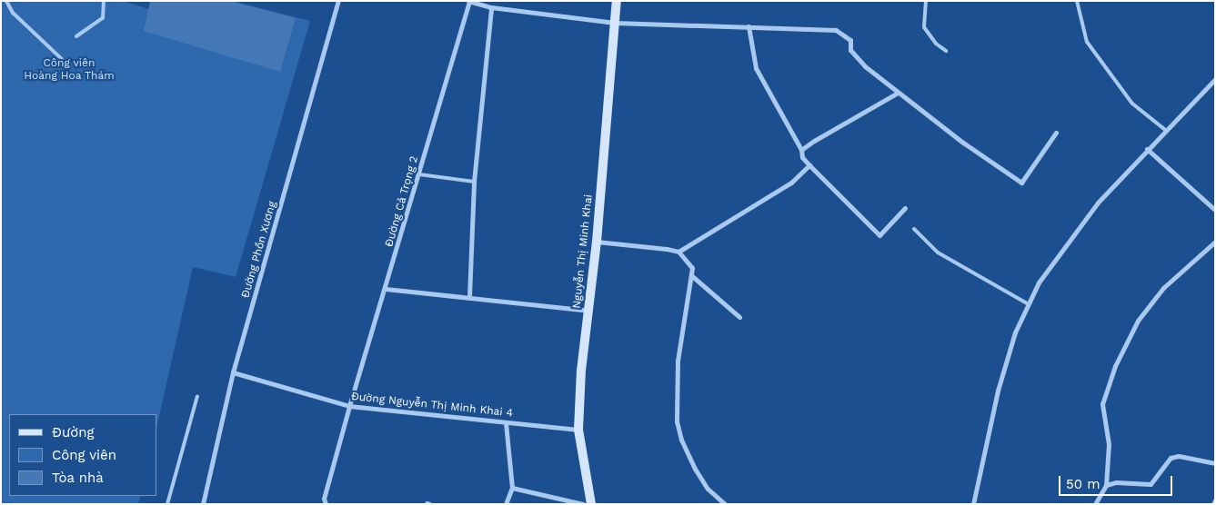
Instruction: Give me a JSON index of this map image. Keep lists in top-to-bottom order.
{
  "streets": {
    "street": [
      "Đường Cả Trọng 2",
      "Đường Phồn Xương",
      "Nguyễn Thị Minh Khai",
      "Đường Nguyễn Thị Minh Khai 4"
    ]
  },
  "crossings": [
    ["Đường Cả Trọng 2", "Đường Nguyễn Thị Minh Khai 4"],
    ["Đường Phồn Xương", "Đường Nguyễn Thị Minh Khai 4"],
    ["Nguyễn Thị Minh Khai", "Đường Nguyễn Thị Minh Khai 4"]
  ],
  "parks": ["Công viên Hoàng Hoa Thám"],
  "legend": ["Đường", "Công viên", "Tòa nhà"],
  "scale_bar": "50 m"
}
